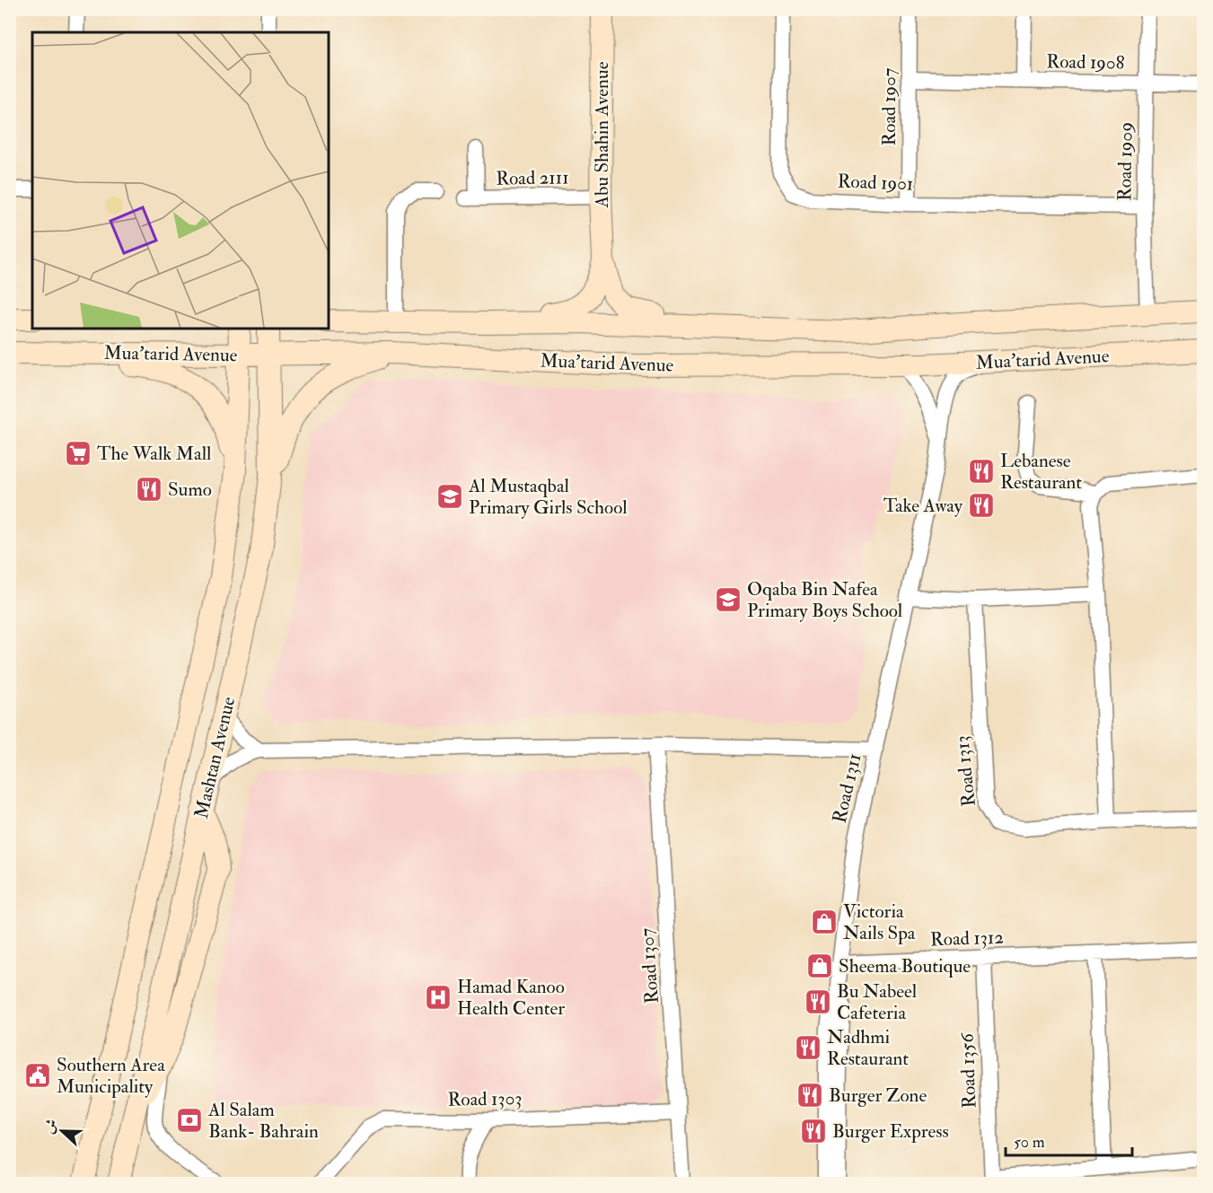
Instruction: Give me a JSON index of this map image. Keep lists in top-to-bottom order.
{
  "streets": {
    "street": [
      "Road 1908",
      "Road 1907",
      "Abu Shahin Avenue",
      "Road 1909",
      "Road 2111",
      "Road 1901",
      "Mua'tarid Avenue",
      "Mashtan Avenue",
      "Road 1313",
      "Road 1311",
      "Road 1312",
      "Road 1307",
      "Road 1356",
      "Road 1303"
    ]
  },
  "crossings": [
    ["Road 1908", "Road 1907"],
    ["Road 1908", "Road 1909"],
    ["Road 1907", "Road 1901"],
    ["Abu Shahin Avenue", "Road 2111"],
    ["Abu Shahin Avenue", "Mua'tarid Avenue"],
    ["Road 1909", "Road 1901"],
    ["Road 1909", "Mua'tarid Avenue"],
    ["Mua'tarid Avenue", "Mashtan Avenue"],
    ["Mua'tarid Avenue", "Road 1311"],
    ["Road 1311", "Road 1312"],
    ["Road 1312", "Road 1356"],
    ["Road 1307", "Road 1303"]
  ],
  "places": {
    "supermarket": ["The Walk Mall"],
    "restaurant": [
      "Lebanese Restaurant",
      "Sumo",
      "Take Away",
      "Bu Nabeel Cafeteria",
      "Nadhmi Restaurant",
      "Burger Zone",
      "Burger Express"
    ],
    "school or university": ["Al Mustaqbal Primary Girls School", "Oqaba Bin Nafea Primary Boys School"],
    "shop": ["Victoria Nails Spa", "Sheema Boutique"],
    "hospital": ["Hamad Kanoo Health Center"],
    "public building": ["Southern Area Municipality"],
    "bank": ["Al Salam Bank- Bahrain"]
  },
  "scale_bar": "50 m",
  "north": "left"
}
